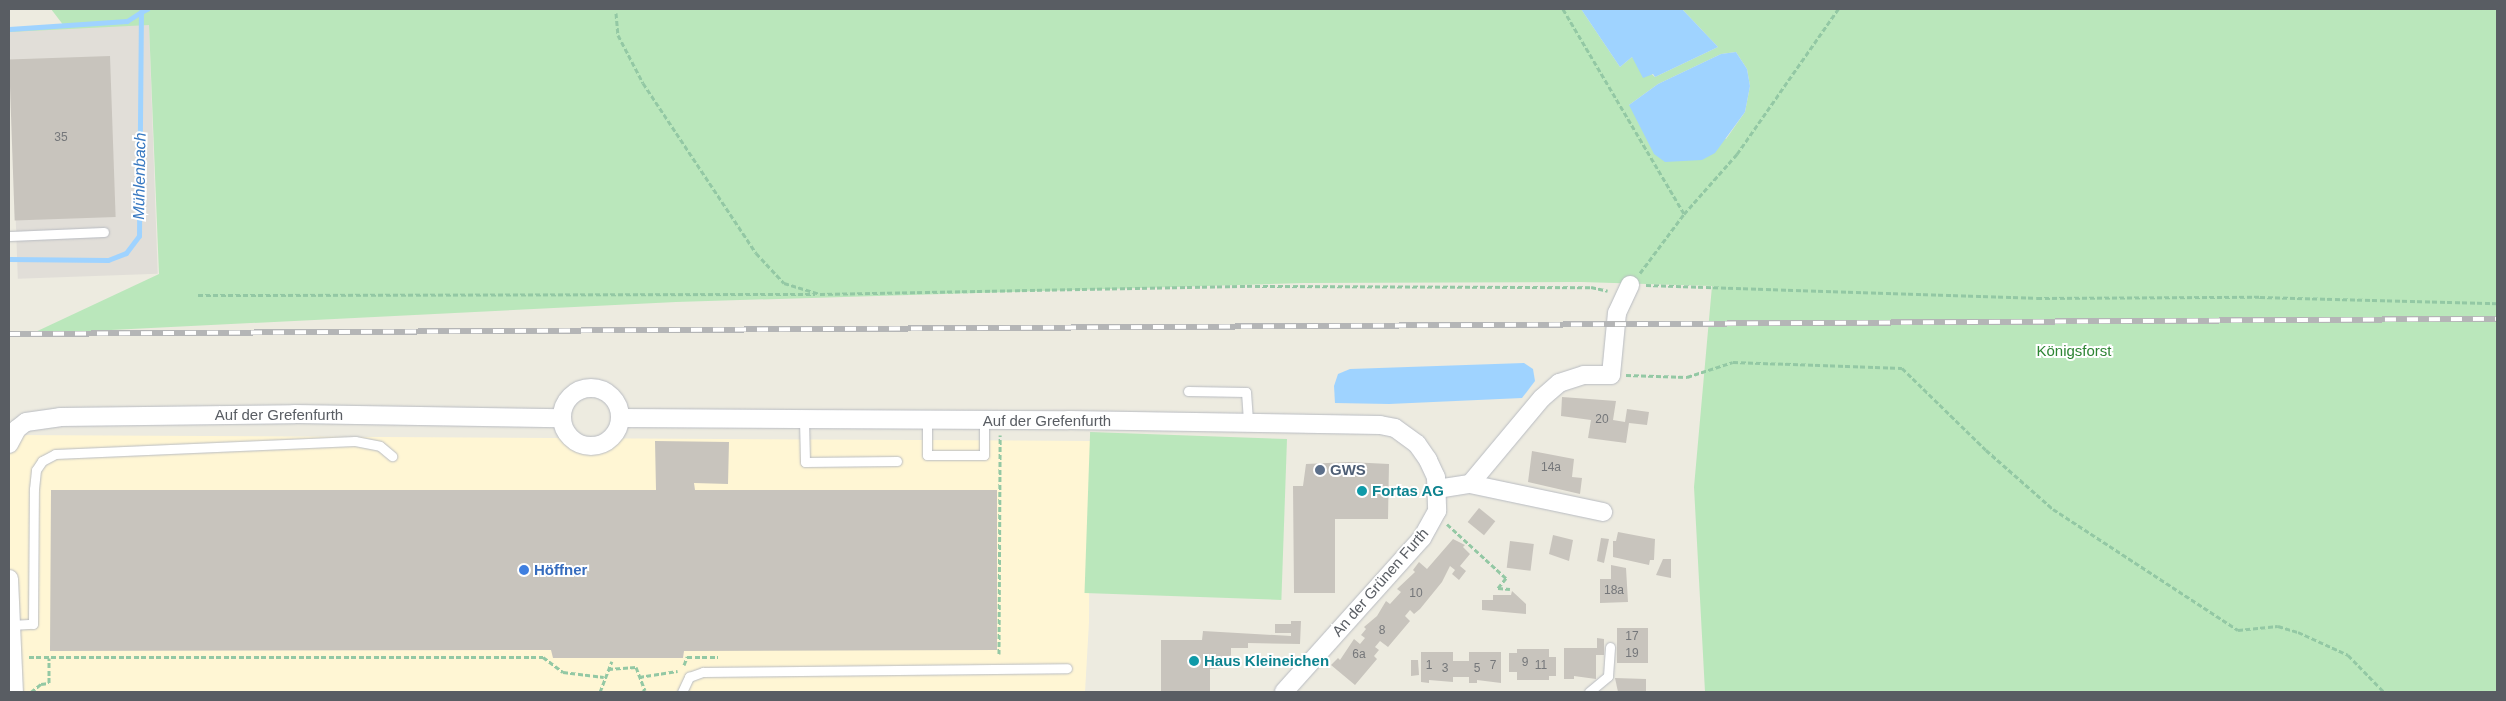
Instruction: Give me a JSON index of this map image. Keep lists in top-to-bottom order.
{
  "streets": {
    "street": ["Auf der Grefenfurth", "An der Grünen Furth"]
  },
  "crossings": [
    ["Auf der Grefenfurth", "An der Grünen Furth"]
  ],
  "water": ["Mühlenbach"],
  "parks": ["Königsforst"],
  "places": [
    "GWS",
    "Fortas AG",
    "Höffner",
    "Haus Kleineichen"
  ],
  "house_numbers": [
    "35",
    "20",
    "14a",
    "18a",
    "10",
    "8",
    "17",
    "19",
    "6a",
    "9",
    "1",
    "7",
    "11",
    "3",
    "5"
  ]
}
